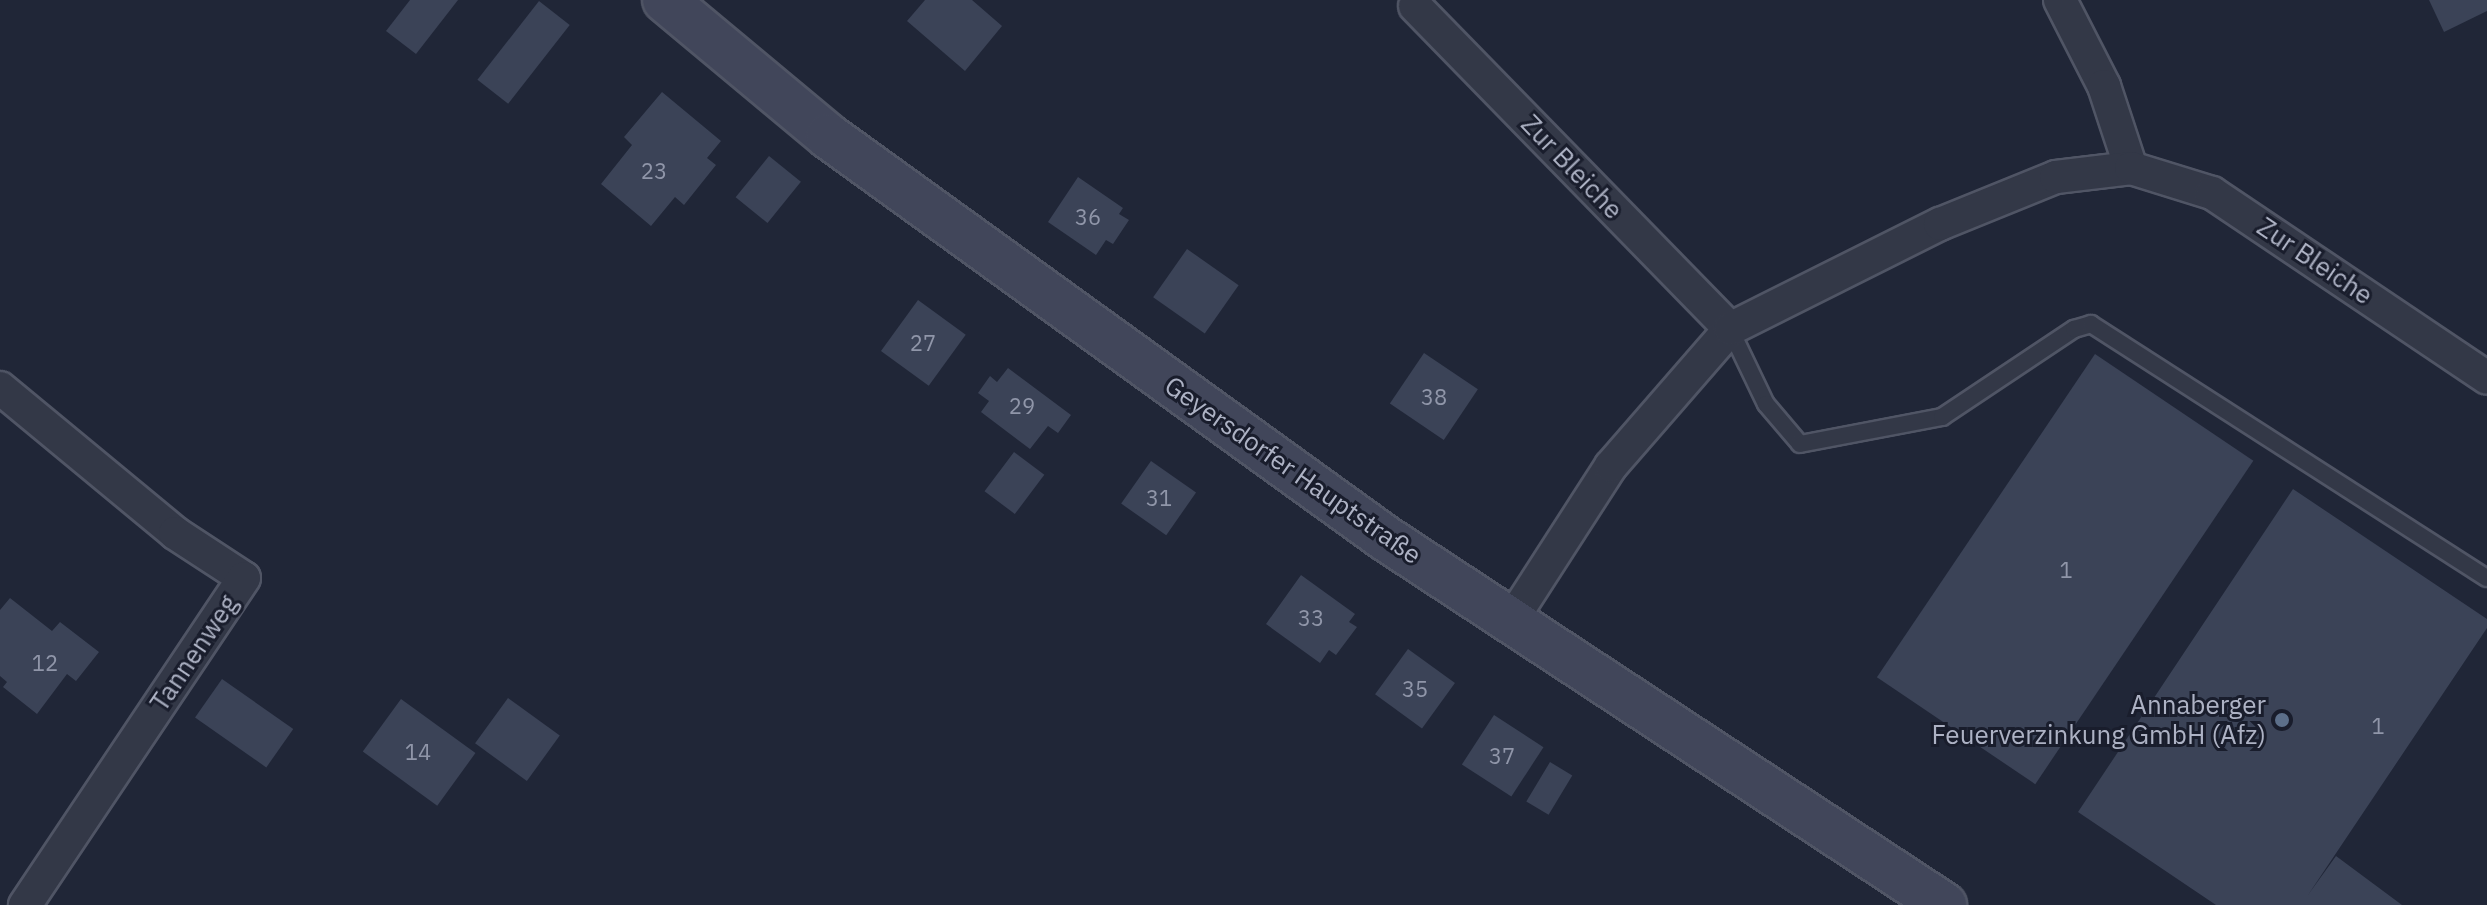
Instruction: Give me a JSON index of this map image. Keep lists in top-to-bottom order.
{
  "streets": {
    "main road": ["Geyersdorfer Hauptstraße"],
    "street": ["Zur Bleiche", "Tannenweg"]
  },
  "crossings": [
    ["Zur Bleiche", "Geyersdorfer Hauptstraße"]
  ],
  "places": ["Annaberger Feuerverzinkung GmbH (Afz)"],
  "house_numbers": [
    "23",
    "36",
    "27",
    "38",
    "29",
    "31",
    "1",
    "33",
    "12",
    "35",
    "1",
    "14",
    "37"
  ]
}
